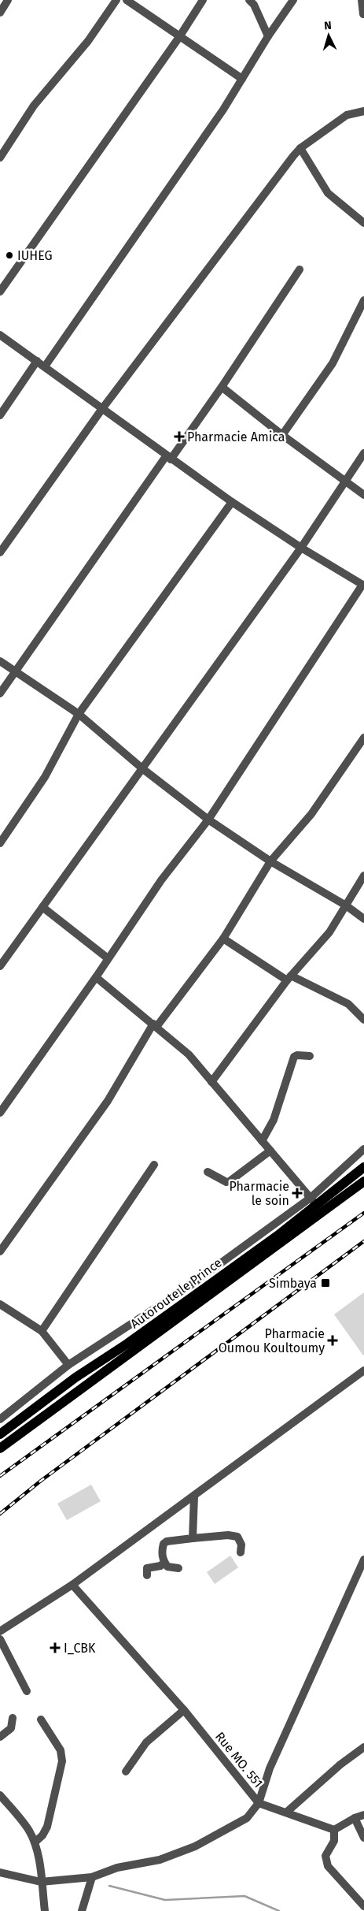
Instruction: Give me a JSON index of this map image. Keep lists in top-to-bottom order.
{
  "streets": {
    "main road": ["Autoroute le Prince"],
    "street": ["Rue MO. 551"]
  },
  "places": {
    "other": ["IUHEG"],
    "health": [
      "Pharmacie Amica",
      "Pharmacie le soin",
      "Pharmacie Oumou Koultoumy",
      "I_CBK"
    ],
    "transit": ["Simbaya"]
  },
  "north": "top"
}
